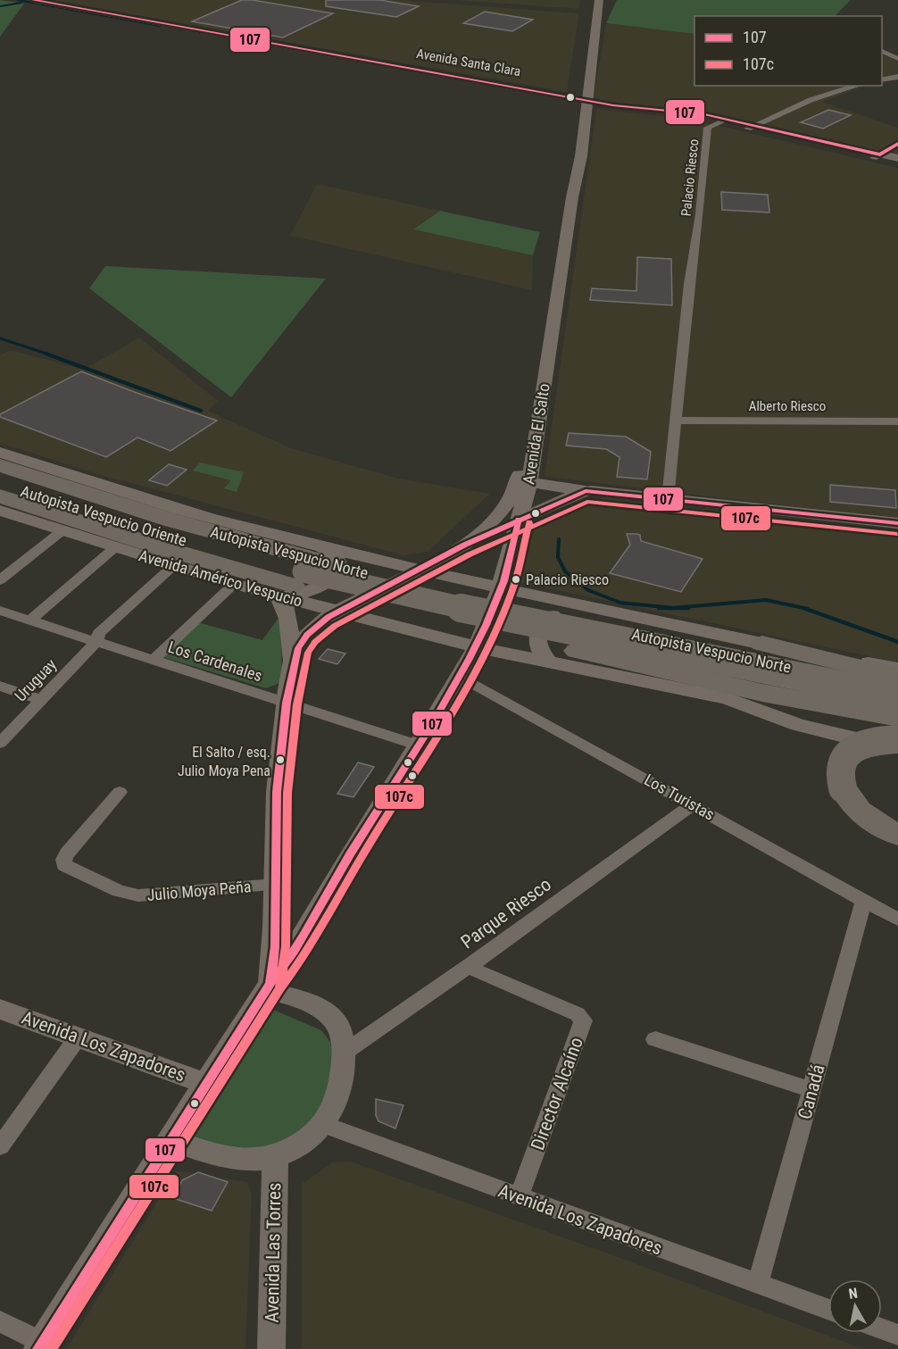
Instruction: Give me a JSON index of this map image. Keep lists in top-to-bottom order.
{
  "streets": {
    "highway": ["Autopista Vespucio Oriente", "Autopista Vespucio Norte"],
    "main road": ["Avenida El Salto", "Avenida Américo Vespucio", "Avenida Los Zapadores"],
    "street": [
      "Avenida Santa Clara",
      "Palacio Riesco",
      "Alberto Riesco",
      "Los Cardenales",
      "Uruguay",
      "Los Turistas",
      "Julio Moya Peña",
      "Parque Riesco",
      "Canadá",
      "Director Alcaíno",
      "Avenida Las Torres"
    ]
  },
  "crossings": [
    ["Avenida Santa Clara", "Palacio Riesco"],
    ["Avenida Santa Clara", "Avenida El Salto"],
    ["Palacio Riesco", "Alberto Riesco"],
    ["Avenida El Salto", "Avenida Américo Vespucio"],
    ["Avenida El Salto", "Los Cardenales"],
    ["Avenida El Salto", "Los Turistas"],
    ["Avenida El Salto", "Avenida Los Zapadores"],
    ["Autopista Vespucio Oriente", "Autopista Vespucio Norte"],
    ["Autopista Vespucio Oriente", "Avenida Américo Vespucio"],
    ["Autopista Vespucio Norte", "Avenida Américo Vespucio"],
    ["Avenida Américo Vespucio", "Uruguay"],
    ["Los Cardenales", "Uruguay"],
    ["Los Turistas", "Parque Riesco"],
    ["Los Turistas", "Canadá"],
    ["Parque Riesco", "Director Alcaíno"],
    ["Avenida Los Zapadores", "Canadá"],
    ["Avenida Los Zapadores", "Director Alcaíno"]
  ],
  "places": ["Palacio Riesco", "El Salto / esq. Julio Moya Pena"],
  "lines": ["transit line 107", "transit line 107c"],
  "legend": ["107", "107c"],
  "north": "top"
}
